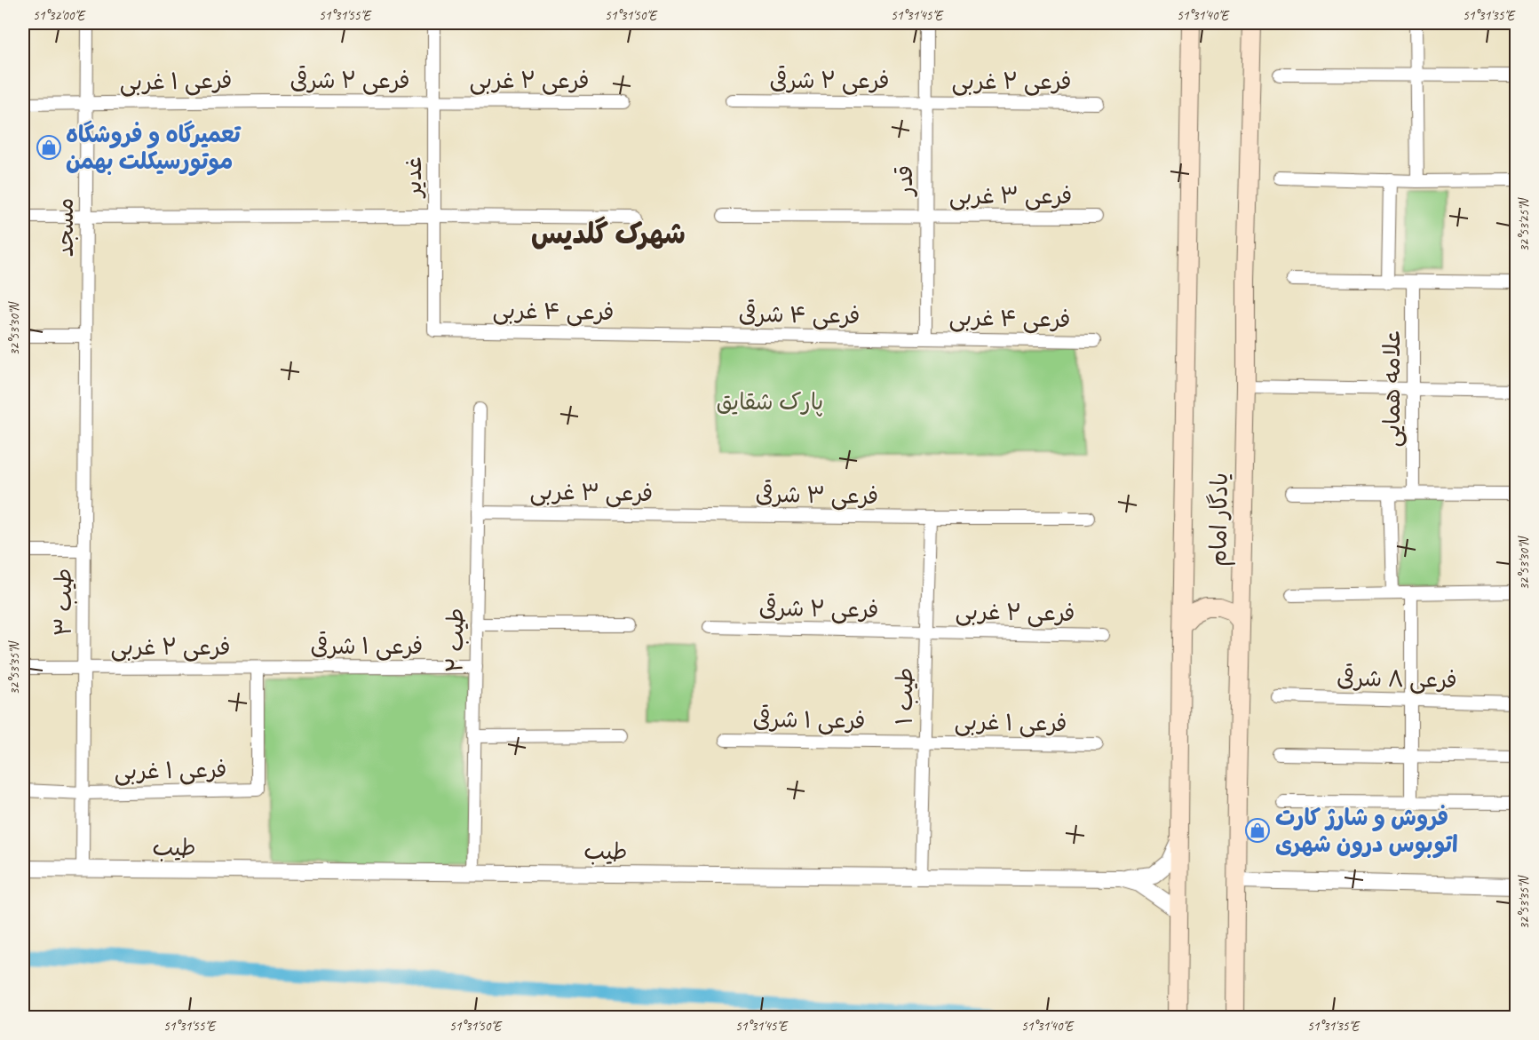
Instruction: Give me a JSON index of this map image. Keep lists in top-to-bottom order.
{
  "streets": {
    "main road": ["یادگار امام"],
    "street": [
      "فرعی ۲ شرقی",
      "فرعی ۲ غربی",
      "فرعی ۱ غربی",
      "غدیر",
      "قدر",
      "فرعی ۳ غربی",
      "مسجد",
      "فرعی ۴ غربی",
      "فرعی ۴ شرقی",
      "علامه همایی",
      "فرعی ۳ شرقی",
      "طیب ۳",
      "طیب ۲",
      "فرعی ۱ شرقی",
      "فرعی ۸ شرقی",
      "طیب ۱",
      "طیب"
    ]
  },
  "crossings": [
    ["فرعی ۲ شرقی", "فرعی ۲ غربی"],
    ["فرعی ۲ شرقی", "فرعی ۱ غربی"],
    ["فرعی ۲ شرقی", "غدیر"],
    ["فرعی ۲ شرقی", "قدر"],
    ["فرعی ۲ شرقی", "طیب ۱"],
    ["فرعی ۲ غربی", "فرعی ۱ غربی"],
    ["فرعی ۲ غربی", "غدیر"],
    ["فرعی ۲ غربی", "قدر"],
    ["فرعی ۲ غربی", "طیب ۳"],
    ["فرعی ۲ غربی", "فرعی ۱ شرقی"],
    ["فرعی ۲ غربی", "طیب ۱"],
    ["فرعی ۱ غربی", "مسجد"],
    ["فرعی ۱ غربی", "طیب ۳"],
    ["فرعی ۱ غربی", "فرعی ۱ شرقی"],
    ["فرعی ۱ غربی", "طیب ۱"],
    ["غدیر", "فرعی ۴ غربی"],
    ["قدر", "فرعی ۳ غربی"],
    ["قدر", "فرعی ۴ غربی"],
    ["قدر", "فرعی ۴ شرقی"],
    ["فرعی ۳ غربی", "فرعی ۳ شرقی"],
    ["فرعی ۳ غربی", "طیب ۲"],
    ["مسجد", "طیب ۳"],
    ["فرعی ۴ غربی", "فرعی ۴ شرقی"],
    ["فرعی ۳ شرقی", "طیب ۱"],
    ["یادگار امام", "طیب"],
    ["طیب ۳", "طیب"],
    ["طیب ۲", "فرعی ۱ شرقی"],
    ["طیب ۲", "طیب"],
    ["فرعی ۱ شرقی", "طیب ۱"],
    ["طیب ۱", "طیب"]
  ],
  "districts": ["شهرک گلدیس"],
  "parks": ["پارک شقایق"],
  "places": {
    "shop": ["تعمیرگاه و فروشگاه موتورسیکلت بهمن", "فروش و شارژ کارت اتوبوس درون شهری"]
  },
  "coordinates": [
    "51°32'00\"E",
    "51°31'55\"E",
    "51°31'50\"E",
    "51°31'45\"E",
    "51°31'40\"E",
    "51°31'35\"E",
    "32°53'25\"N",
    "32°53'30\"N",
    "32°53'35\"N"
  ]
}
